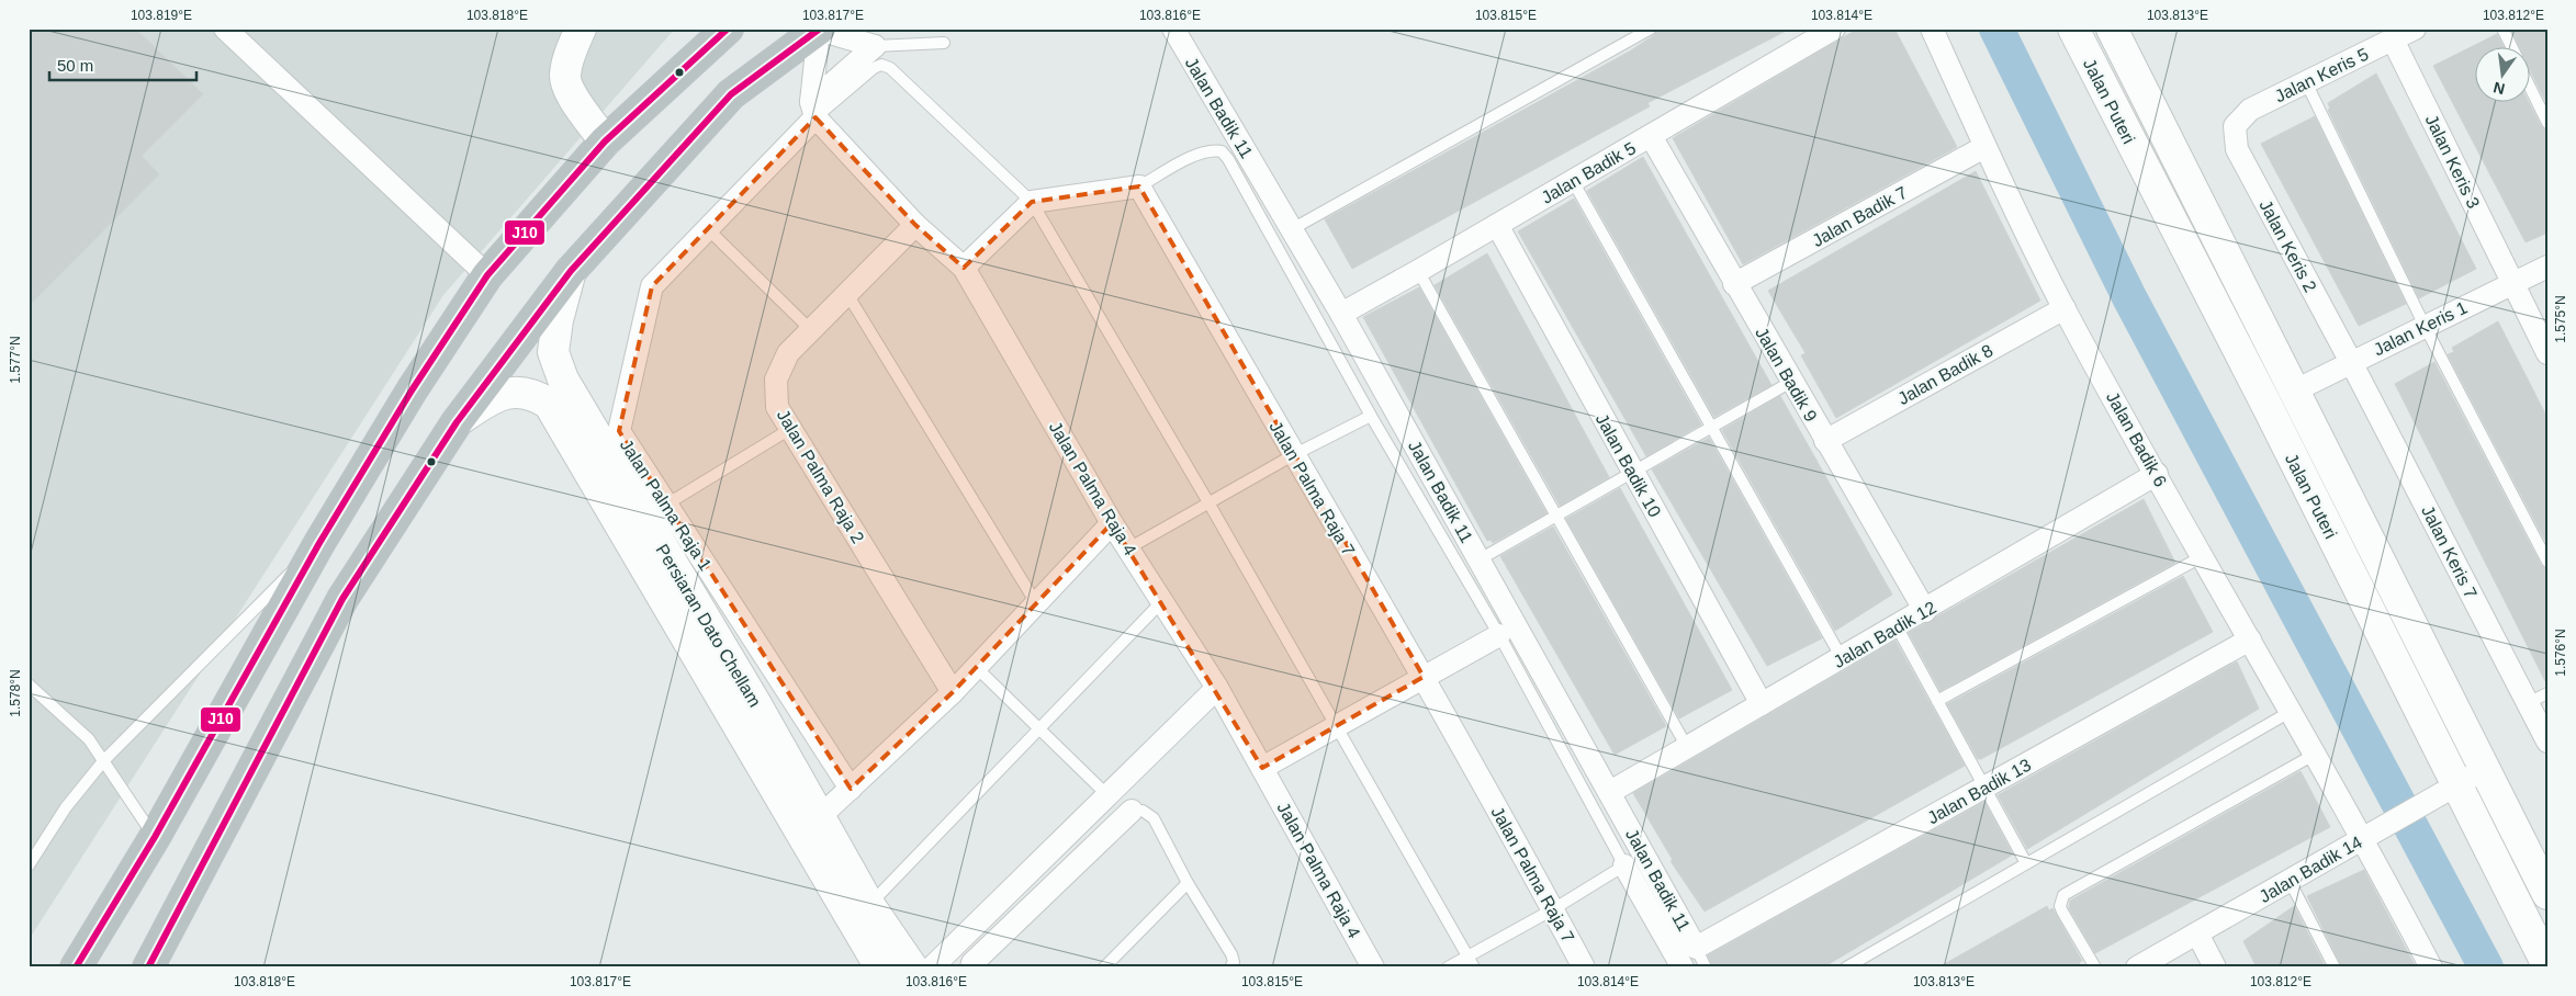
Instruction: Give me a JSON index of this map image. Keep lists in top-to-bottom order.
{
  "streets": {
    "main road": ["Jalan Puteri", "Persiaran Dato Chellam"],
    "street": [
      "Jalan Keris 5",
      "Jalan Badik 11",
      "Jalan Keris 3",
      "Jalan Badik 5",
      "Jalan Badik 7",
      "Jalan Keris 2",
      "Jalan Keris 1",
      "Jalan Badik 9",
      "Jalan Badik 8",
      "Jalan Badik 6",
      "Jalan Badik 10",
      "Jalan Palma Raja 2",
      "Jalan Palma Raja 4",
      "Jalan Palma Raja 7",
      "Jalan Palma Raja 1",
      "Jalan Keris 7",
      "Jalan Badik 12",
      "Jalan Badik 13",
      "Jalan Badik 14"
    ]
  },
  "crossings": [
    ["Jalan Keris 5", "Jalan Keris 3"],
    ["Jalan Keris 5", "Jalan Keris 2"],
    ["Jalan Puteri", "Jalan Keris 1"],
    ["Jalan Puteri", "Jalan Badik 14"],
    ["Jalan Badik 11", "Jalan Badik 5"],
    ["Jalan Badik 11", "Jalan Badik 12"],
    ["Jalan Badik 11", "Jalan Badik 13"],
    ["Jalan Keris 3", "Jalan Keris 1"],
    ["Jalan Badik 5", "Jalan Badik 9"],
    ["Jalan Badik 5", "Jalan Badik 10"],
    ["Jalan Badik 7", "Jalan Badik 9"],
    ["Jalan Badik 7", "Jalan Badik 6"],
    ["Jalan Keris 2", "Jalan Keris 1"],
    ["Jalan Keris 2", "Jalan Keris 7"],
    ["Jalan Keris 1", "Jalan Keris 7"],
    ["Jalan Badik 9", "Jalan Badik 8"],
    ["Jalan Badik 9", "Jalan Badik 12"],
    ["Jalan Badik 8", "Jalan Badik 6"],
    ["Jalan Badik 6", "Jalan Badik 12"],
    ["Jalan Badik 6", "Jalan Badik 13"],
    ["Jalan Badik 6", "Jalan Badik 14"],
    ["Jalan Badik 10", "Jalan Badik 12"],
    ["Jalan Palma Raja 2", "Jalan Palma Raja 4"],
    ["Jalan Palma Raja 4", "Jalan Palma Raja 1"]
  ],
  "lines": ["transit line J10"],
  "scale_bar": "50 m",
  "north": "bottom",
  "coordinates": [
    "103.819°E",
    "103.818°E",
    "103.817°E",
    "103.816°E",
    "103.815°E",
    "103.814°E",
    "103.813°E",
    "103.812°E",
    "1.575°N",
    "1.577°N",
    "1.576°N",
    "1.578°N"
  ]
}
